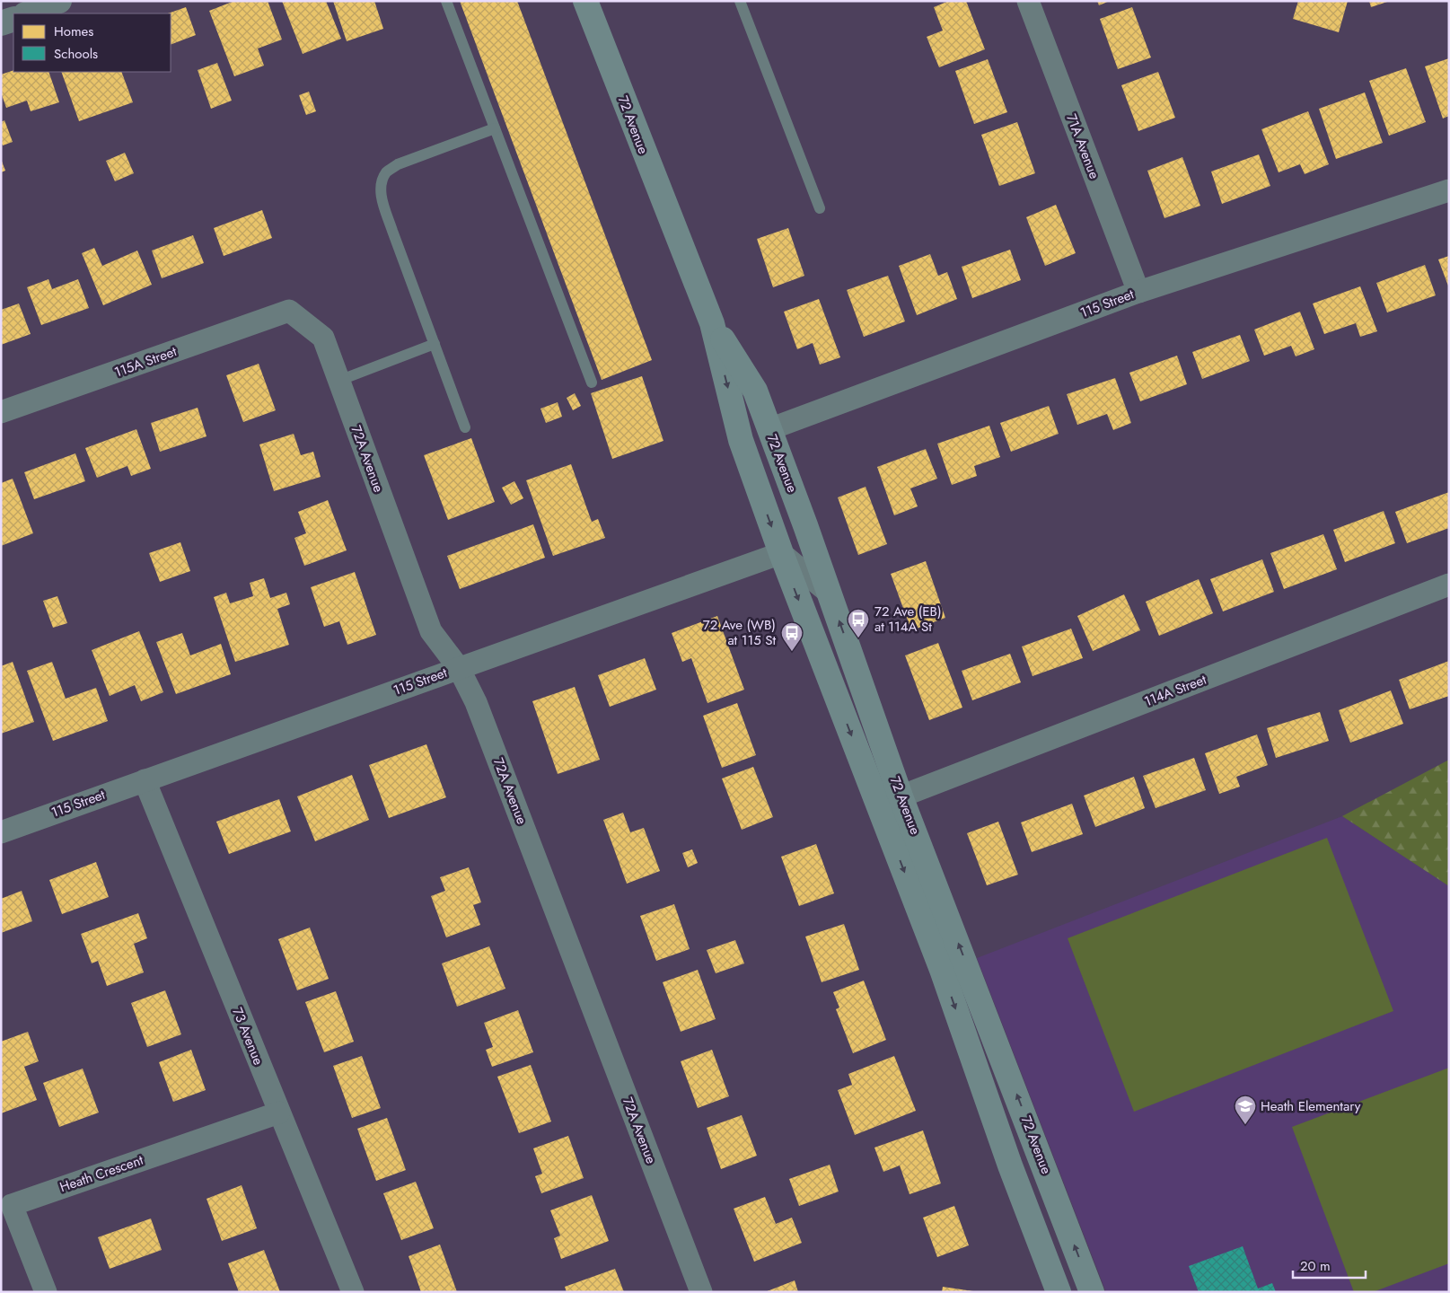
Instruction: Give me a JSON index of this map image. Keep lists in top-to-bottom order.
{
  "streets": {
    "main road": ["72 Avenue"],
    "street": [
      "71A Avenue",
      "115 Street",
      "115A Street",
      "72A Avenue",
      "114A Street",
      "73 Avenue",
      "Heath Crescent"
    ]
  },
  "crossings": [
    ["72 Avenue", "115 Street"],
    ["72 Avenue", "114A Street"],
    ["71A Avenue", "115 Street"],
    ["115 Street", "72A Avenue"],
    ["115 Street", "73 Avenue"],
    ["115A Street", "72A Avenue"],
    ["73 Avenue", "Heath Crescent"]
  ],
  "places": {
    "bus stop": ["72 Ave (EB) at 114A St", "72 Ave (WB) at 115 St"],
    "school or university": ["Heath Elementary"]
  },
  "legend": ["Homes", "Schools"],
  "scale_bar": "20 m"
}
